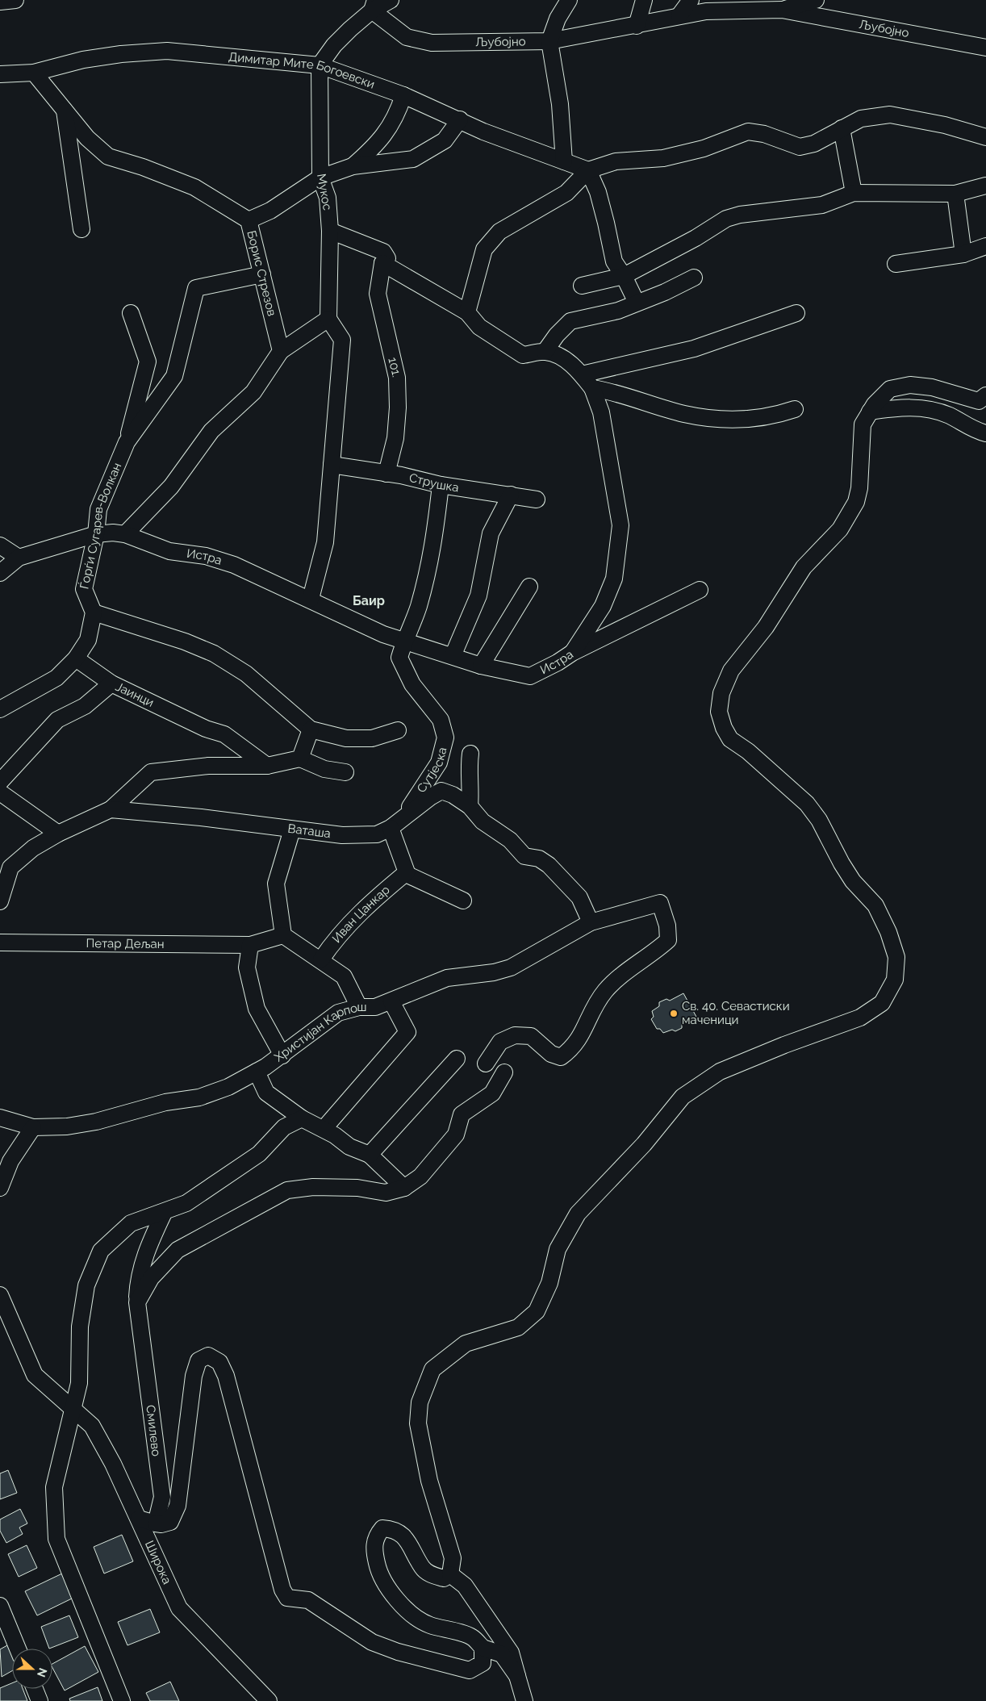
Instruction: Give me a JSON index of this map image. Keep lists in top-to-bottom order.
{
  "streets": {
    "street": [
      "Љубојно",
      "Димитар Мите Богоевски",
      "Мукос",
      "Борис Стрезов",
      "101.",
      "Струшка",
      "Ѓорѓи Сугарев-Волкан",
      "Истра",
      "Јаинци",
      "Сутјеска",
      "Ваташа",
      "Иван Цанкар",
      "Петар Дељан",
      "Христијан Карпош",
      "Смилево",
      "Широка"
    ]
  },
  "crossings": [
    ["Димитар Мите Богоевски", "Мукос"],
    ["Димитар Мите Богоевски", "Борис Стрезов"],
    ["Борис Стрезов", "Ѓорѓи Сугарев-Волкан"],
    ["101.", "Струшка"],
    ["Ѓорѓи Сугарев-Волкан", "Истра"],
    ["Истра", "Сутјеска"],
    ["Сутјеска", "Ваташа"],
    ["Ваташа", "Христијан Карпош"]
  ],
  "districts": ["Баир"],
  "places": ["Св. 40. Севастиски маченици"],
  "north": "right"
}
